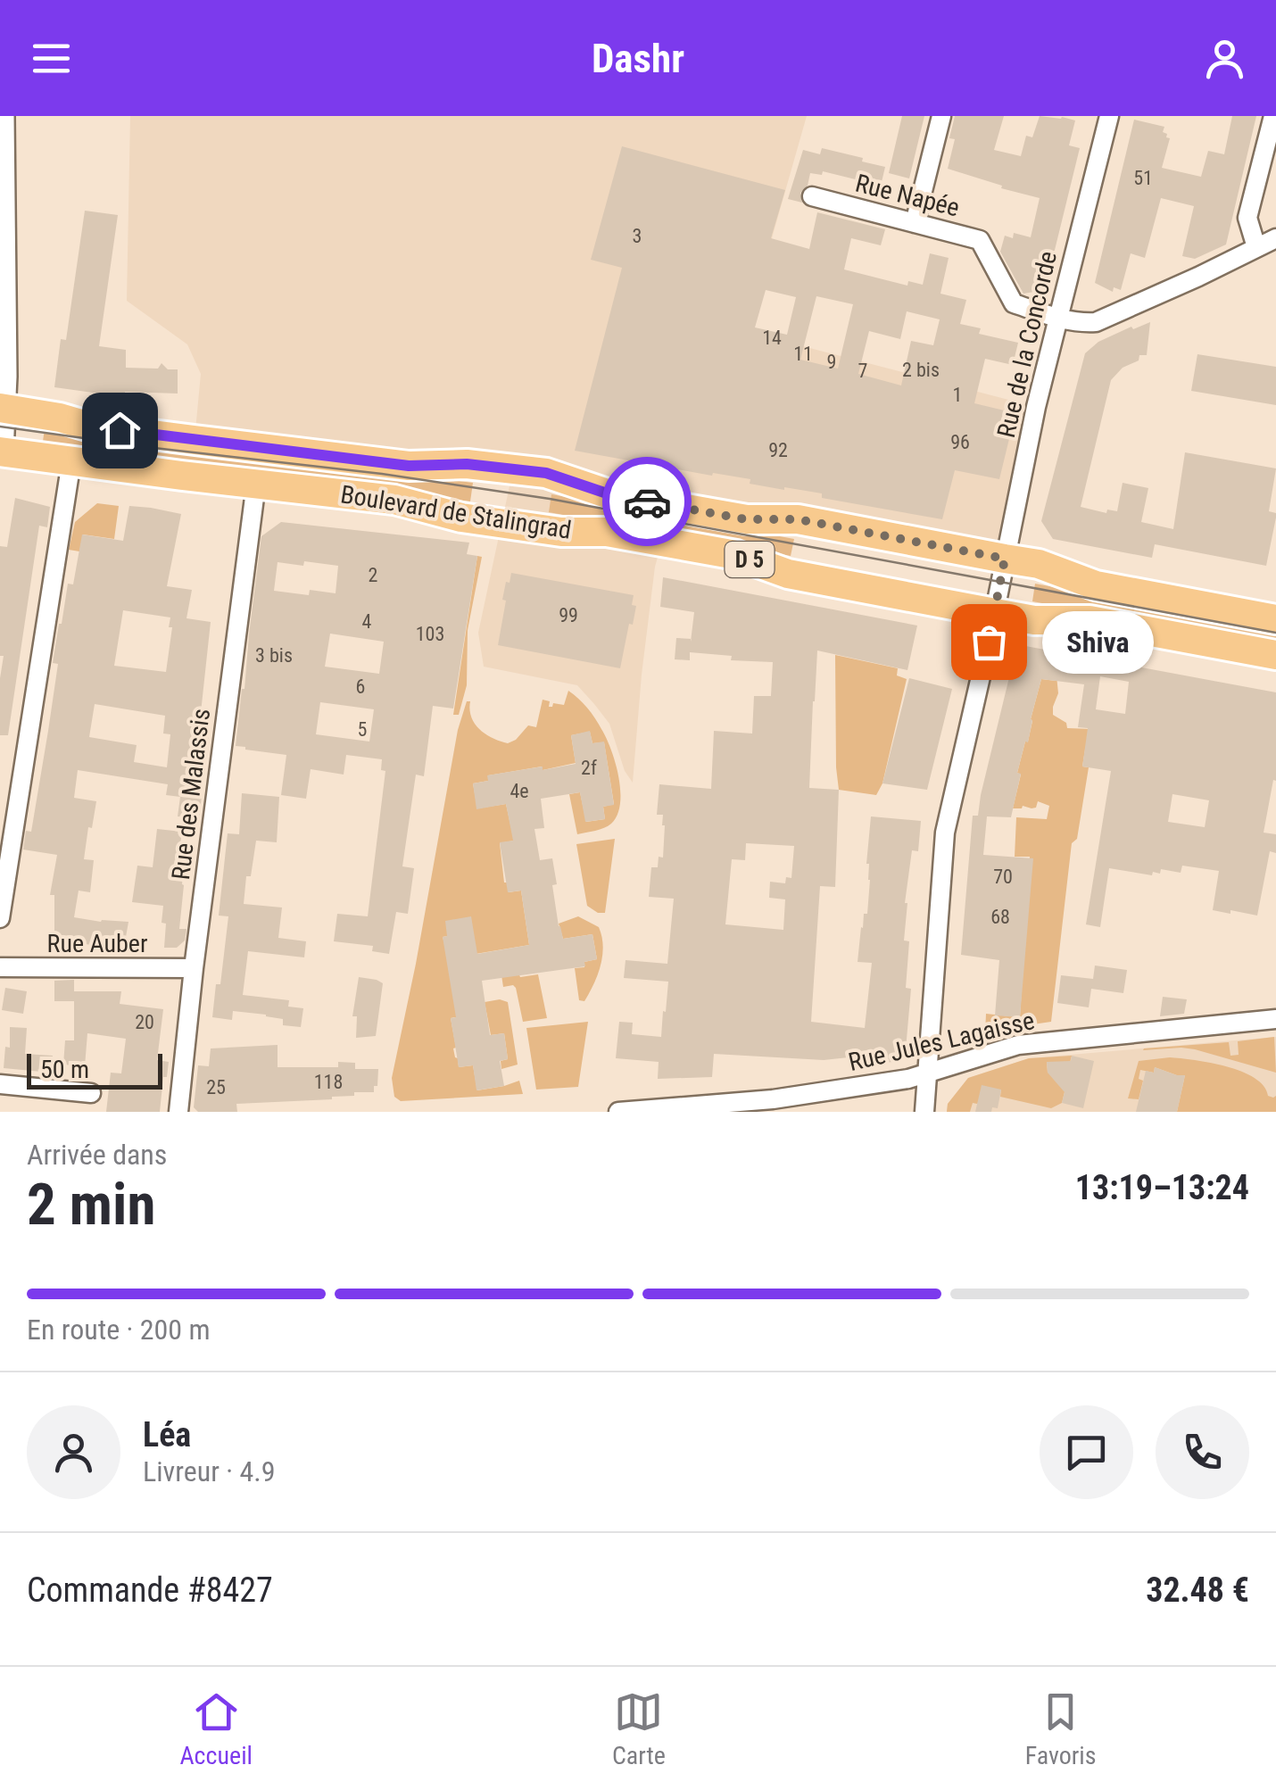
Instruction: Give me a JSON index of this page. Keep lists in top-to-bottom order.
{
  "streets": {
    "main road": ["Boulevard de Stalingrad", "D 5"],
    "street": [
      "Rue Napée",
      "Rue de la Concorde",
      "Rue des Malassis",
      "Rue Auber",
      "Rue Jules Lagaisse"
    ]
  },
  "crossings": [
    ["Rue Napée", "Rue de la Concorde"],
    ["Rue de la Concorde", "Boulevard de Stalingrad"],
    ["Rue de la Concorde", "Rue Jules Lagaisse"],
    ["Boulevard de Stalingrad", "Rue des Malassis"],
    ["Rue des Malassis", "Rue Auber"]
  ],
  "places": ["Shiva"],
  "house_numbers": [
    "51",
    "3",
    "14",
    "11",
    "9",
    "2 bis",
    "7",
    "1",
    "96",
    "92",
    "2",
    "99",
    "4",
    "103",
    "3 bis",
    "6",
    "5",
    "2f",
    "4e",
    "70",
    "68",
    "20",
    "118",
    "25"
  ],
  "scale_bar": "50 m",
  "page": {
    "header": "Dashr",
    "bubble": "Shiva",
    "scale": "50 m",
    "heading": ["2 min", "Arrivée dans", "13:19–13:24"],
    "panel": [
      "Léa",
      "Livreur · 4.9",
      "Commande #8427",
      "32.48 €"
    ],
    "bar": "En route · 200 m",
    "tabs": ["Accueil", "Carte", "Favoris"]
  }
}
